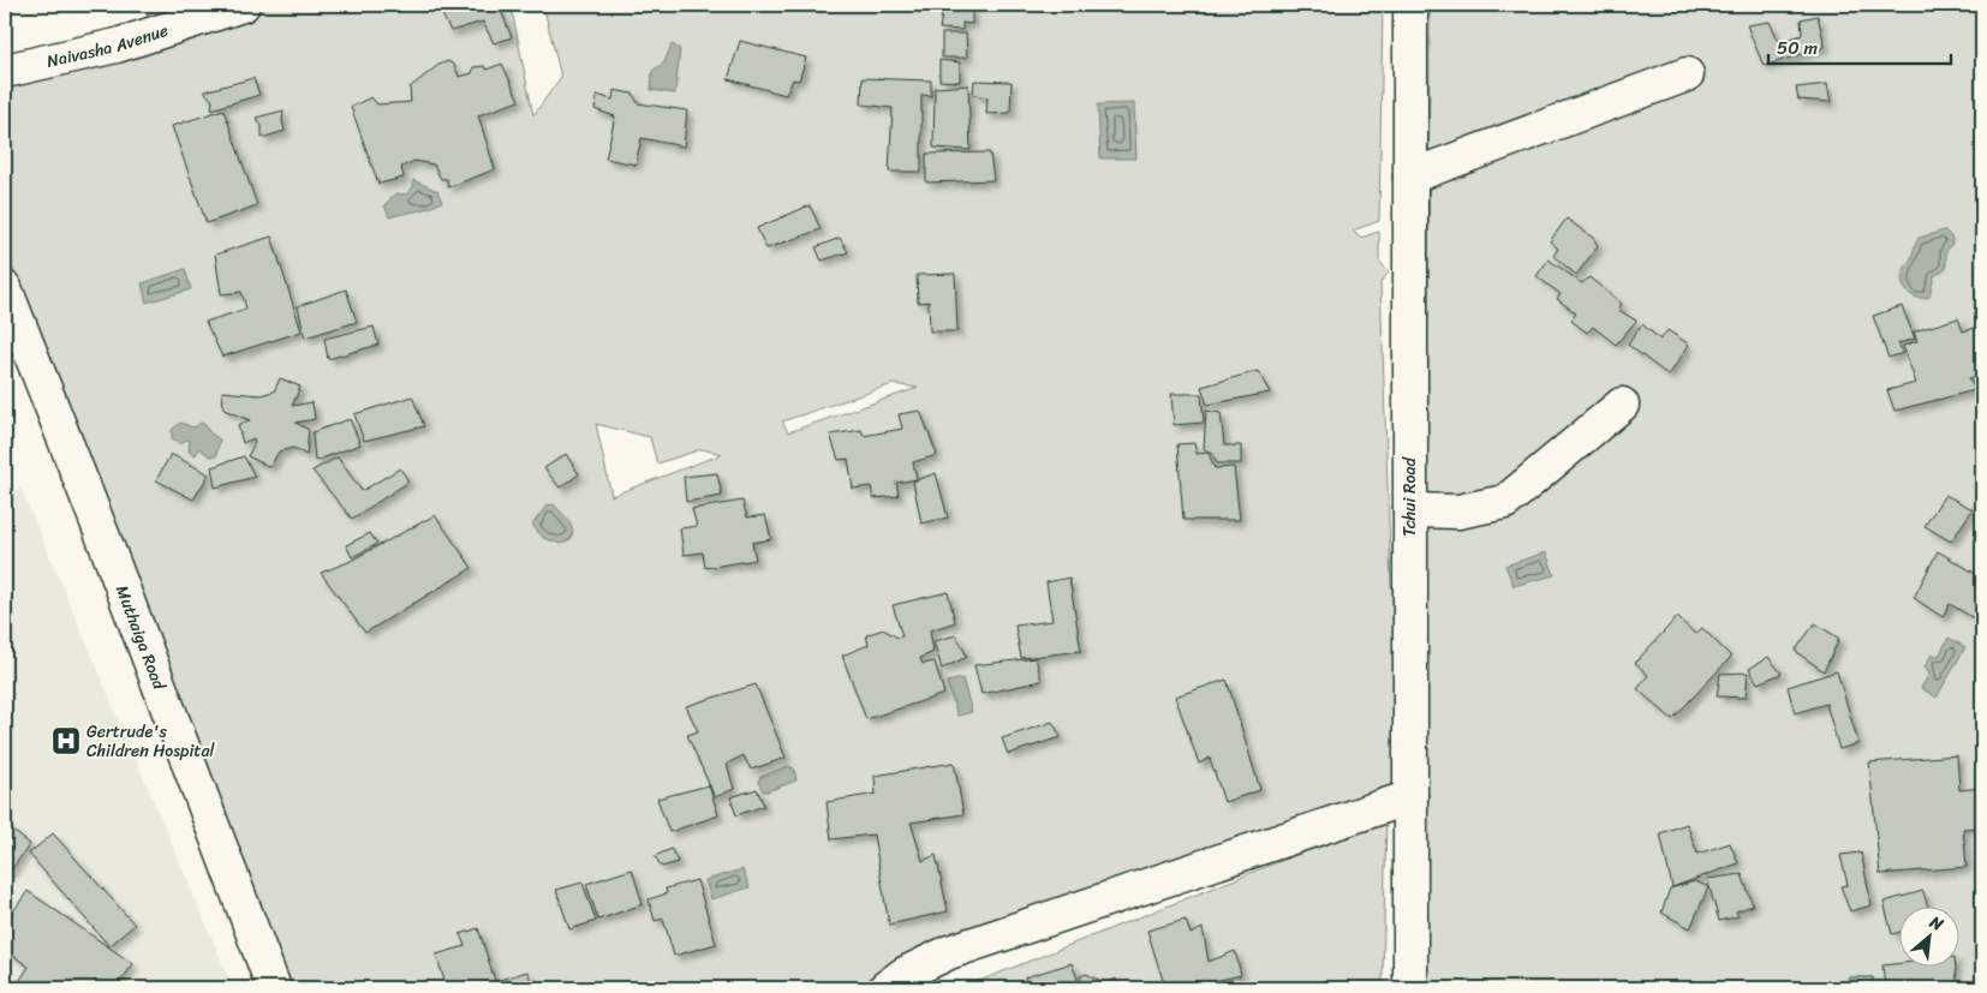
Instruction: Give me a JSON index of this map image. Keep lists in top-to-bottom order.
{
  "streets": {
    "street": ["Naivasha Avenue", "Tchui Road", "Muthaiga Road"]
  },
  "places": {
    "hospital": ["Gertrude's Children Hospital"]
  },
  "scale_bar": "50 m",
  "north": "top right"
}
